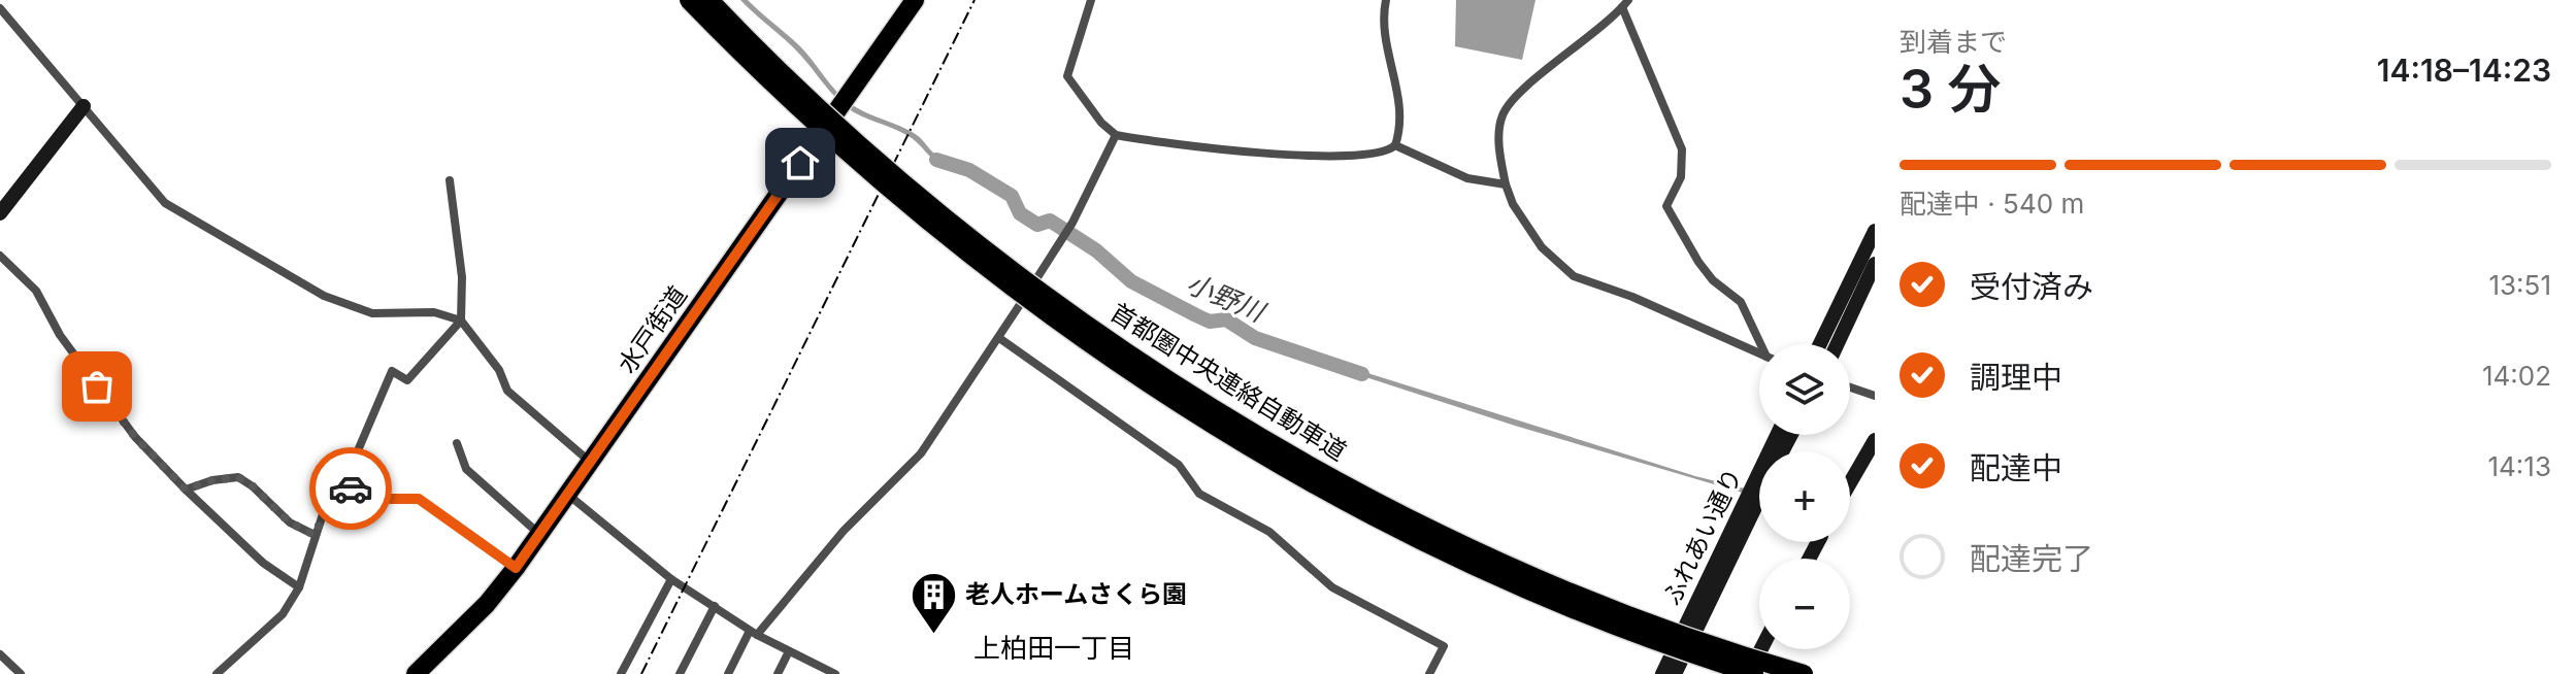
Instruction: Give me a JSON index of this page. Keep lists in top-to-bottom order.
{
  "streets": {
    "highway": ["水戸街道", "首都圏中央連絡自動車道"],
    "street": ["ふれあい通り"]
  },
  "districts": ["上柏田一丁目"],
  "water": ["小野川"],
  "places": {
    "building": ["老人ホームさくら園"]
  },
  "page": {
    "heading": ["3 分", "到着まで", "14:18–14:23"],
    "bar": "配達中 · 540 m",
    "list": [
      ["受付済み", "13:51"],
      ["調理中", "14:02"],
      ["配達中", "14:13"],
      "配達完了"
    ],
    "map_buttons": ["+", "−"]
  }
}
